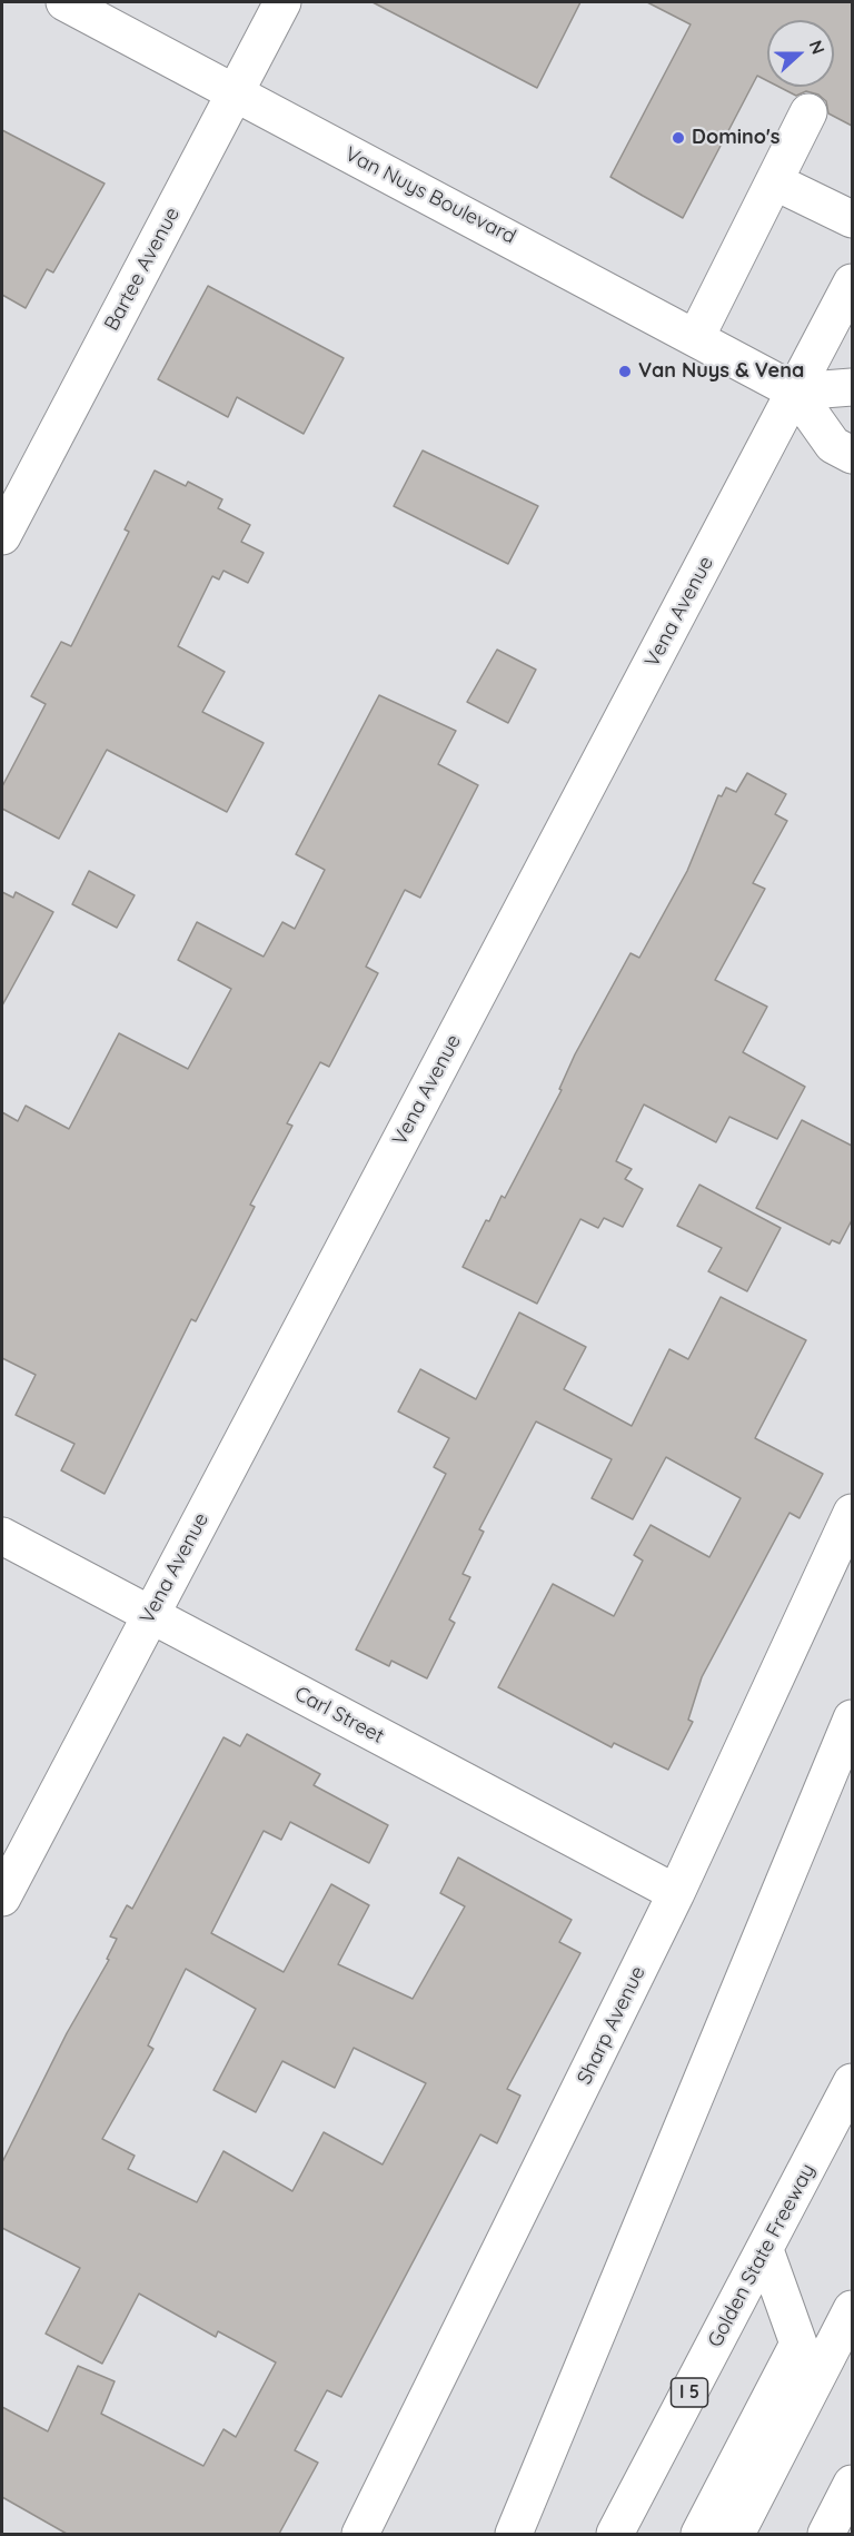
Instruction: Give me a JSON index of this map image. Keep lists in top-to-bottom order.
{
  "streets": {
    "main road": [
      "Van Nuys Boulevard",
      "Bartee Avenue",
      "Vena Avenue",
      "Carl Street",
      "Sharp Avenue",
      "Golden State Freeway",
      "I 5"
    ]
  },
  "crossings": [
    ["Van Nuys Boulevard", "Bartee Avenue"],
    ["Van Nuys Boulevard", "Vena Avenue"],
    ["Vena Avenue", "Carl Street"],
    ["Carl Street", "Sharp Avenue"]
  ],
  "places": ["Domino's", "Van Nuys & Vena"],
  "north": "right"
}
